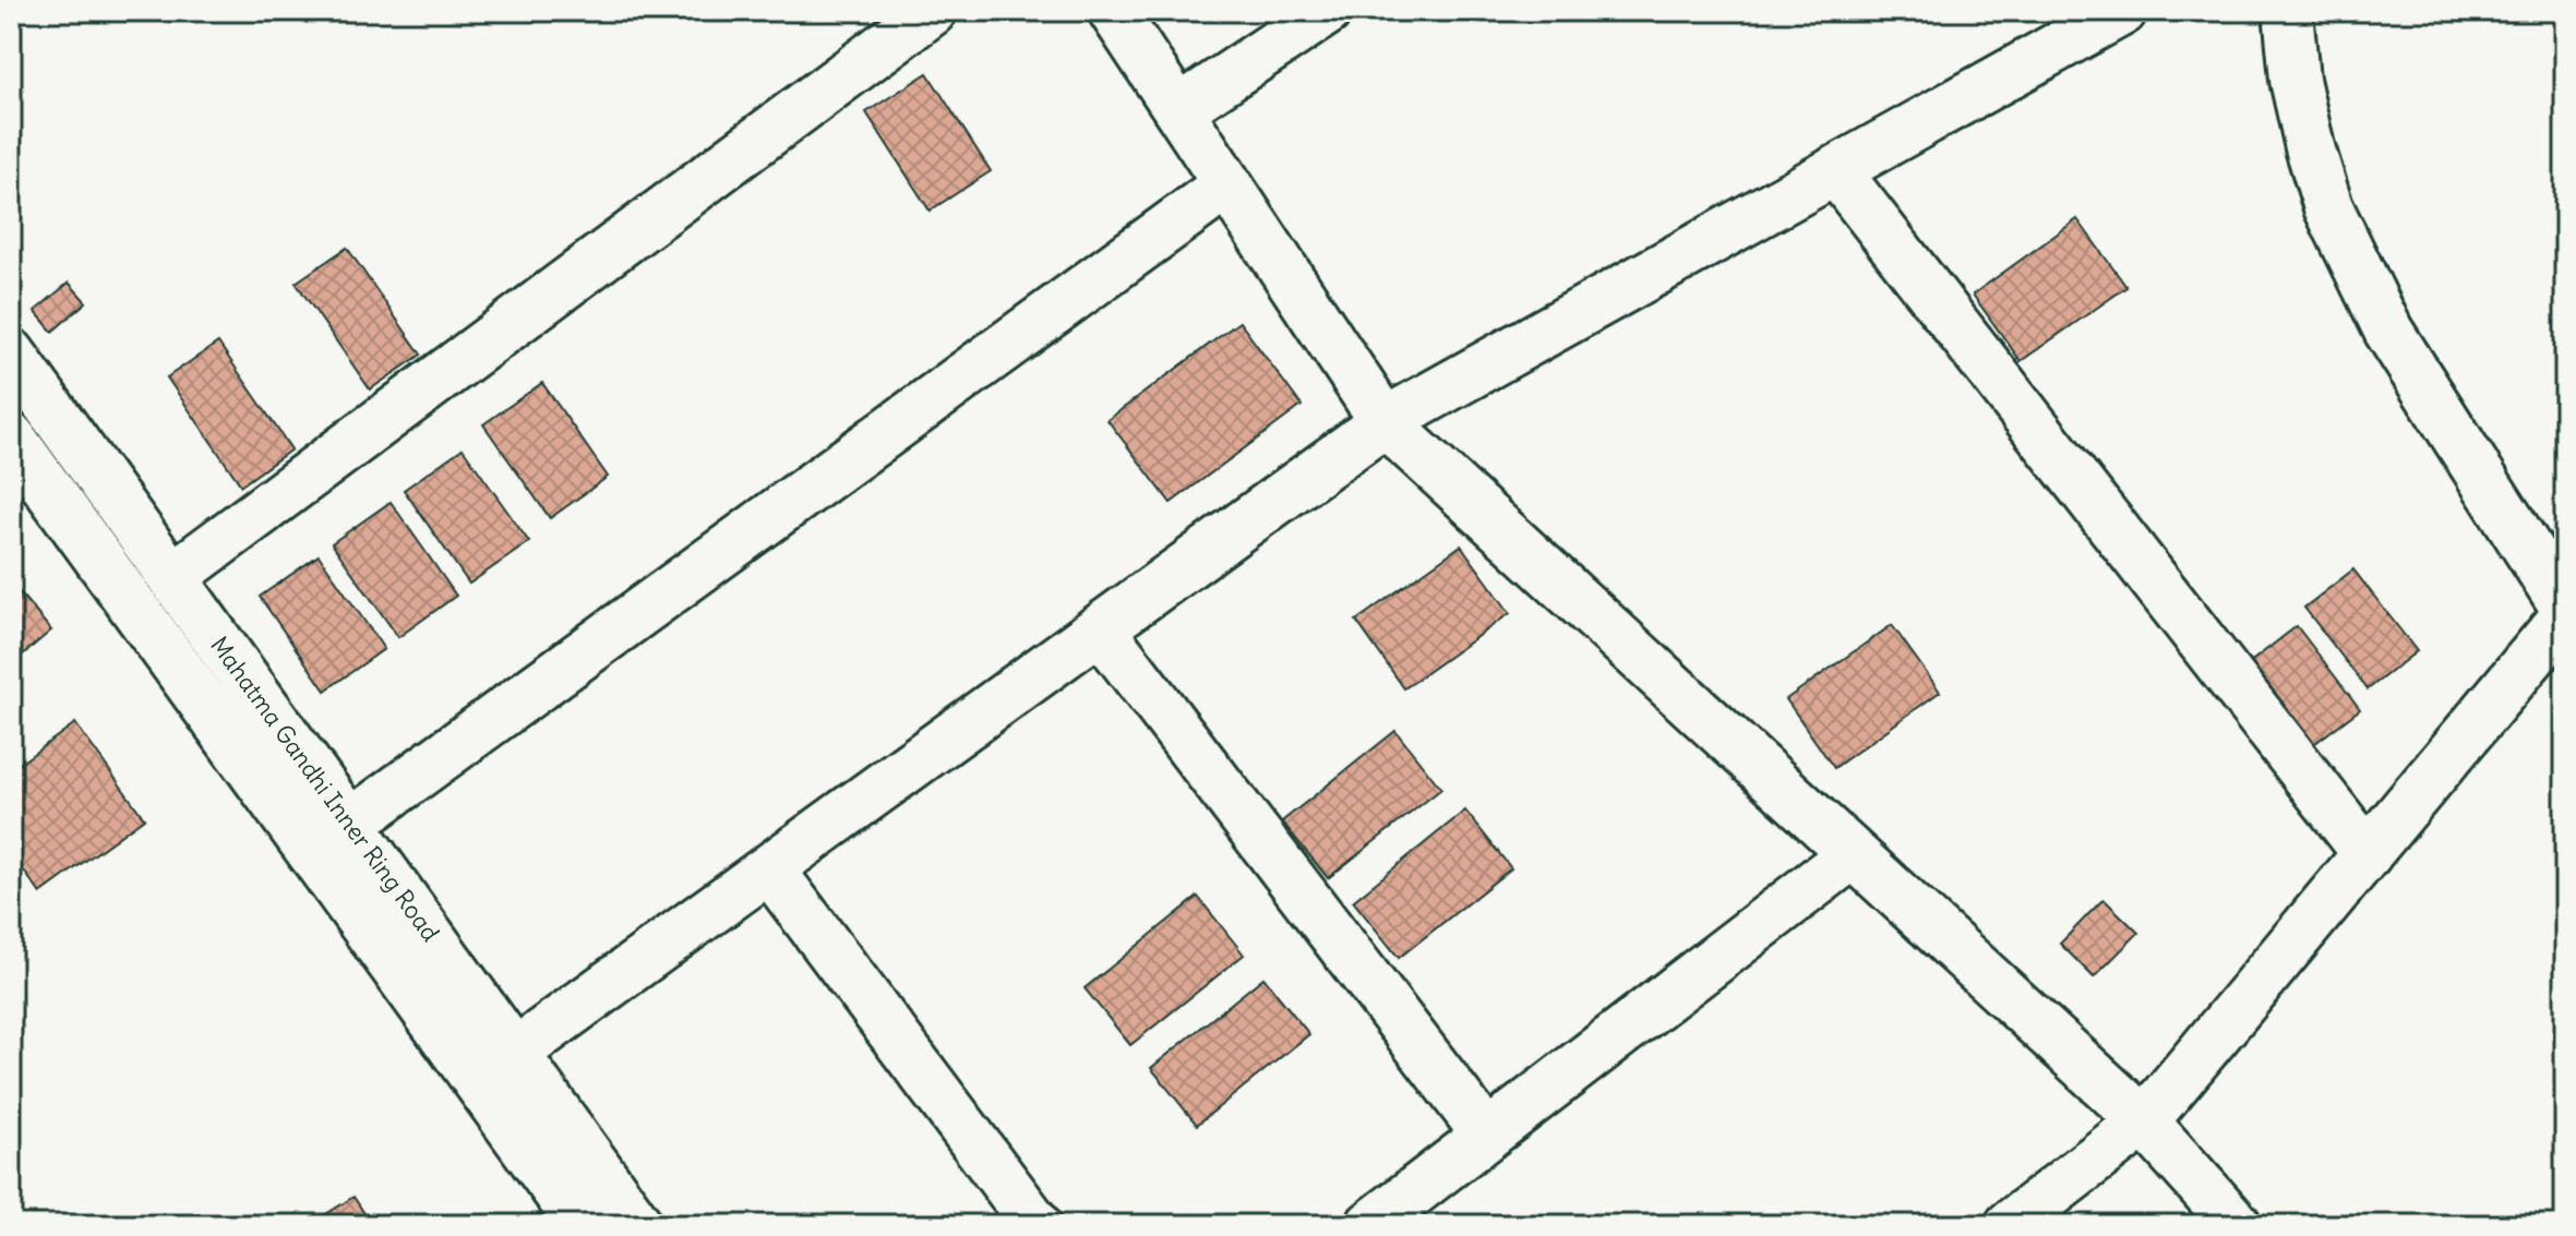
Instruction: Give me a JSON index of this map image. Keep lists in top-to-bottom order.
{
  "streets": {
    "street": ["Mahatma Gandhi Inner Ring Road"]
  }
}
